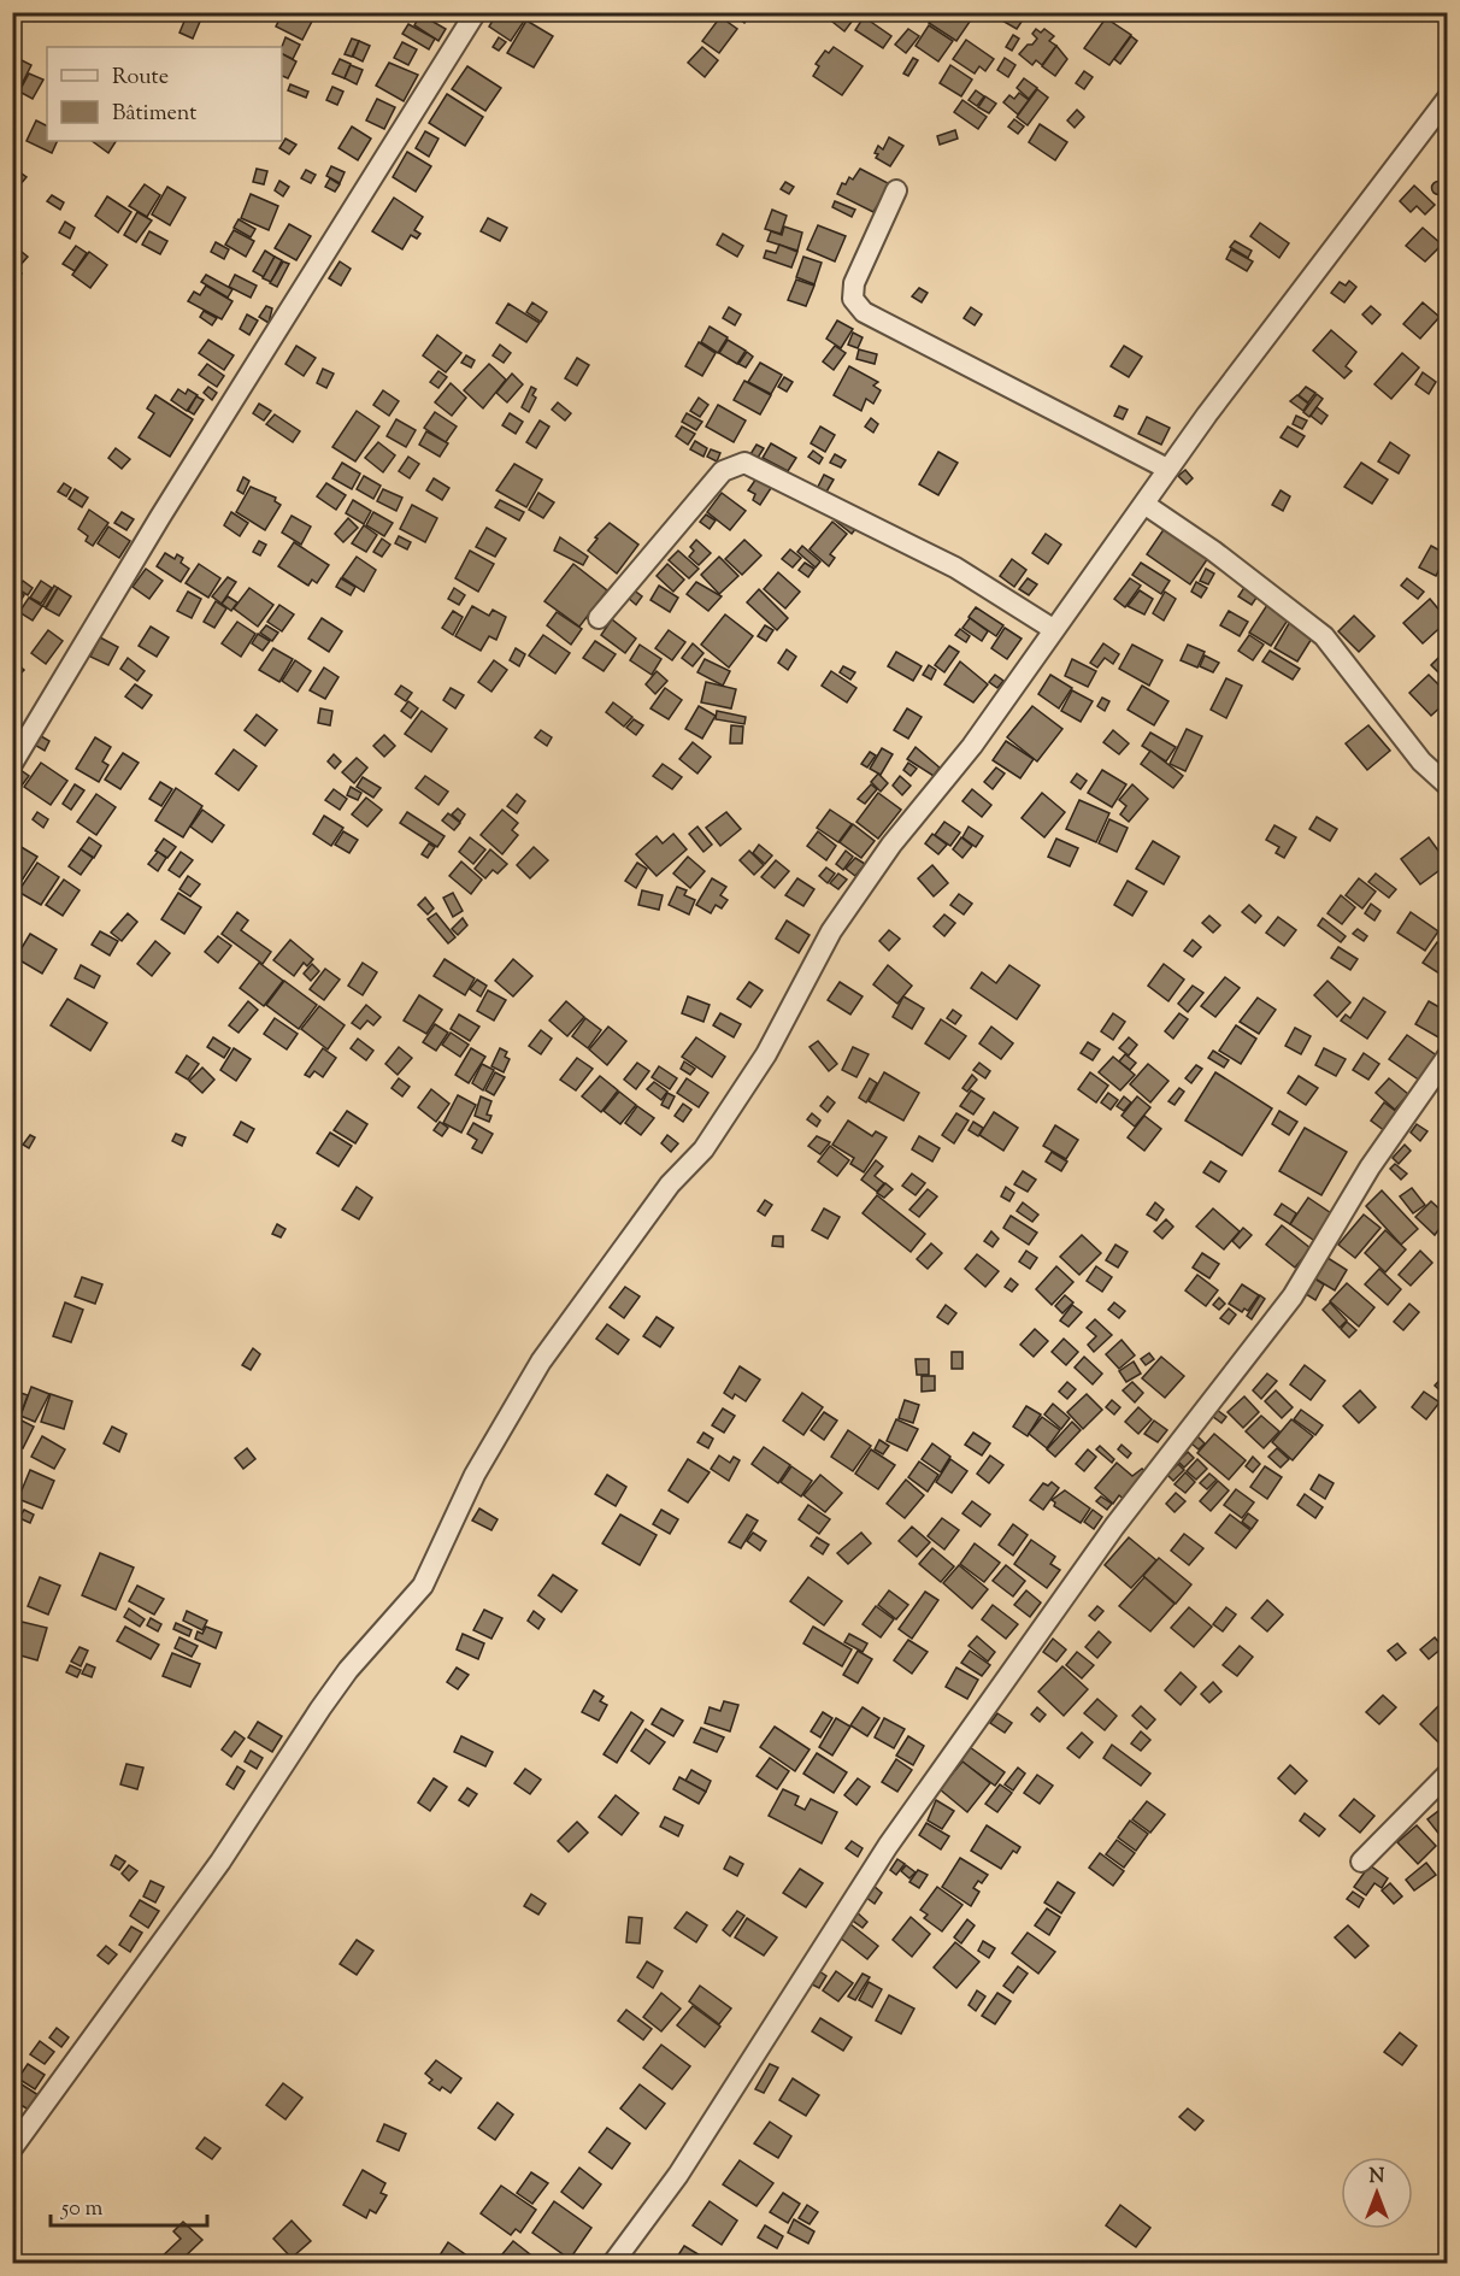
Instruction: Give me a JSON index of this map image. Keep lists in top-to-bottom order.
{
  "legend": ["Route", "Bâtiment"],
  "scale_bar": "50 m",
  "north": "top"
}
